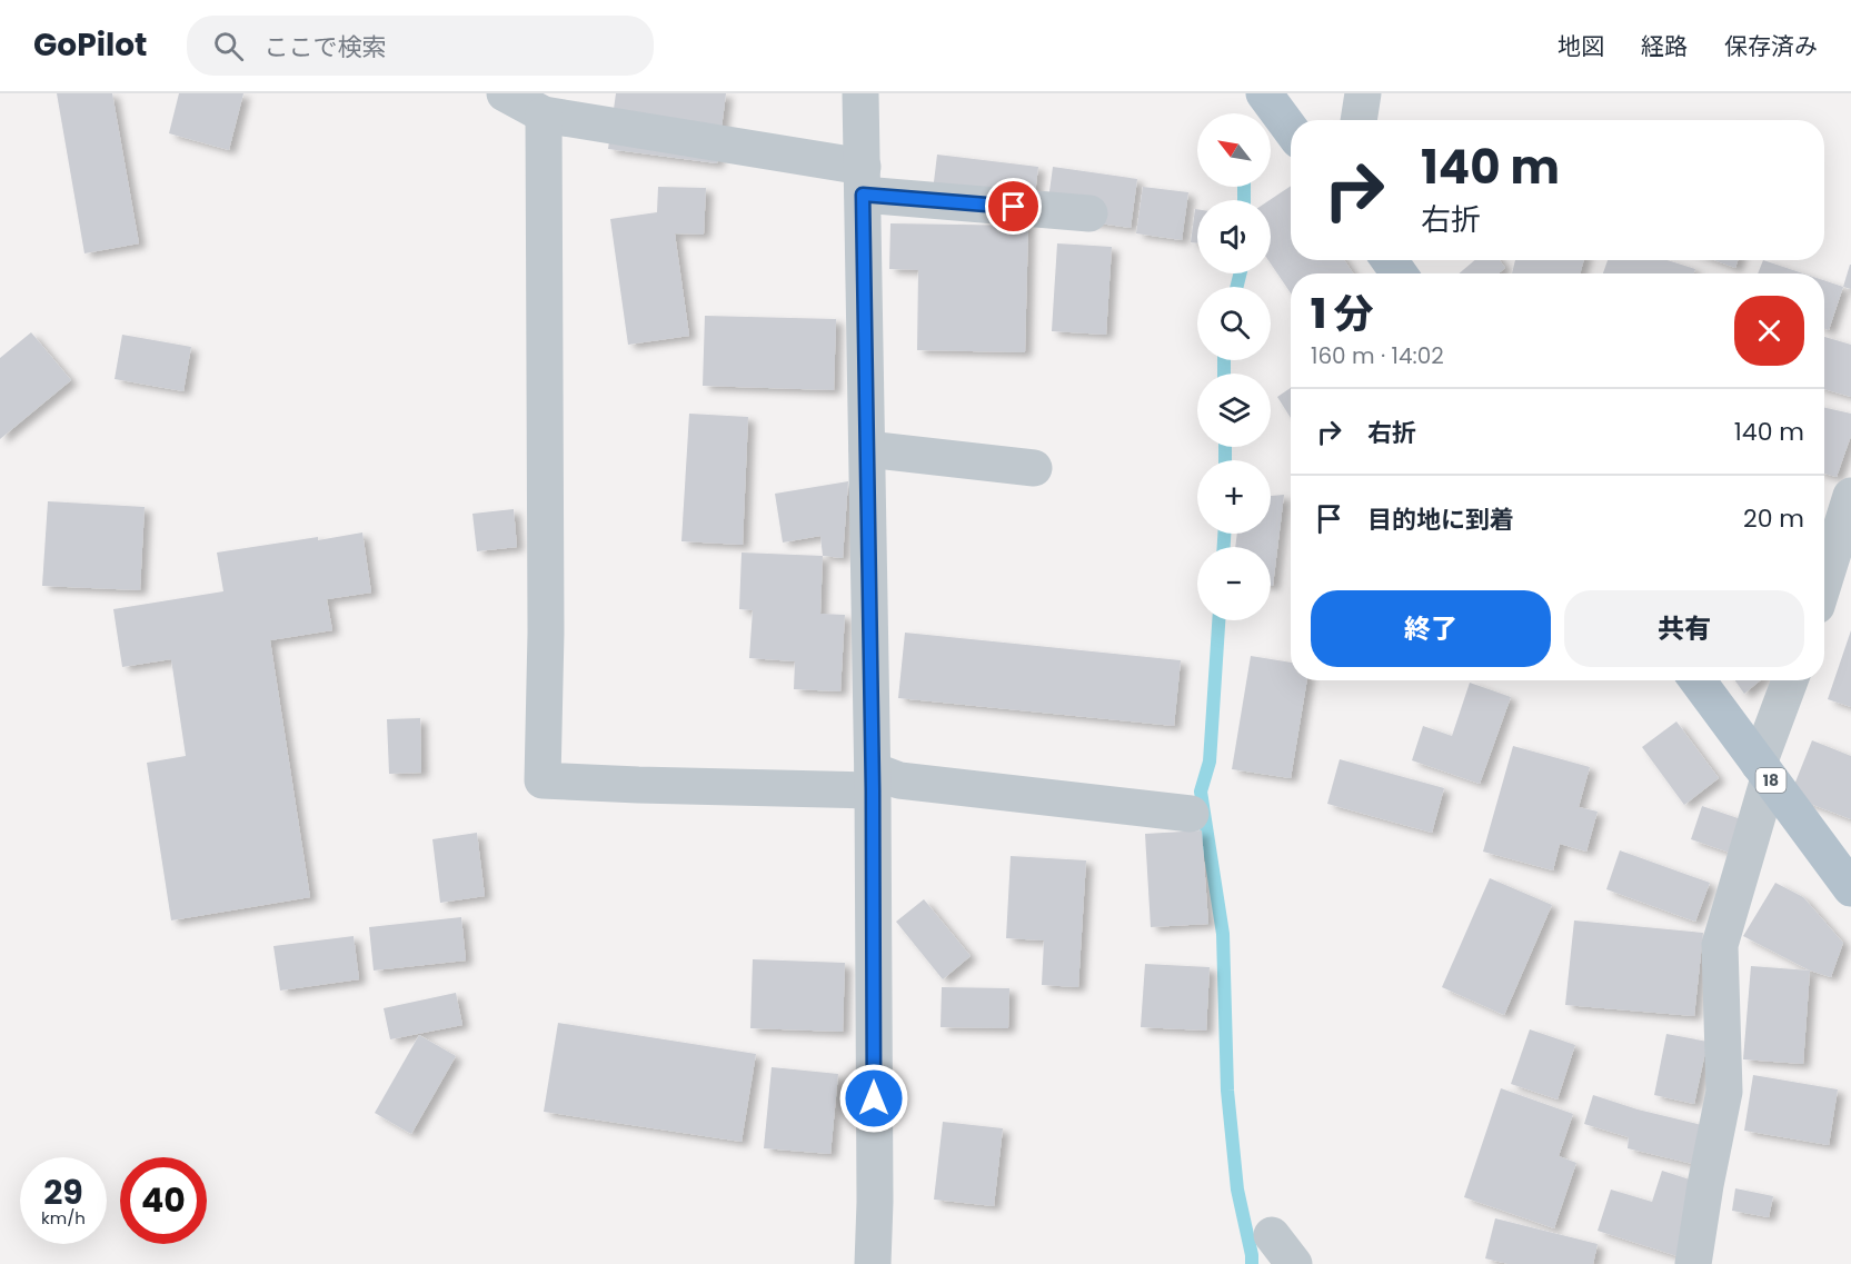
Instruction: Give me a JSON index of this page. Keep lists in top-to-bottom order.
{
  "streets": {
    "main road": ["18"]
  },
  "north": "top left",
  "page": {
    "header": "GoPilot",
    "search": "ここで検索",
    "nav": ["地図", "経路", "保存済み"],
    "map_buttons": ["+", "−"],
    "turn": ["140 m", "右折"],
    "heading": ["1 分", "160 m · 14:02"],
    "list": [
      {
        "name": "右折",
        "value": "140 m"
      },
      {
        "name": "目的地に到着",
        "value": "20 m"
      }
    ],
    "buttons": ["終了", "共有"],
    "speed": "29 km/h",
    "limit": "40"
  }
}
